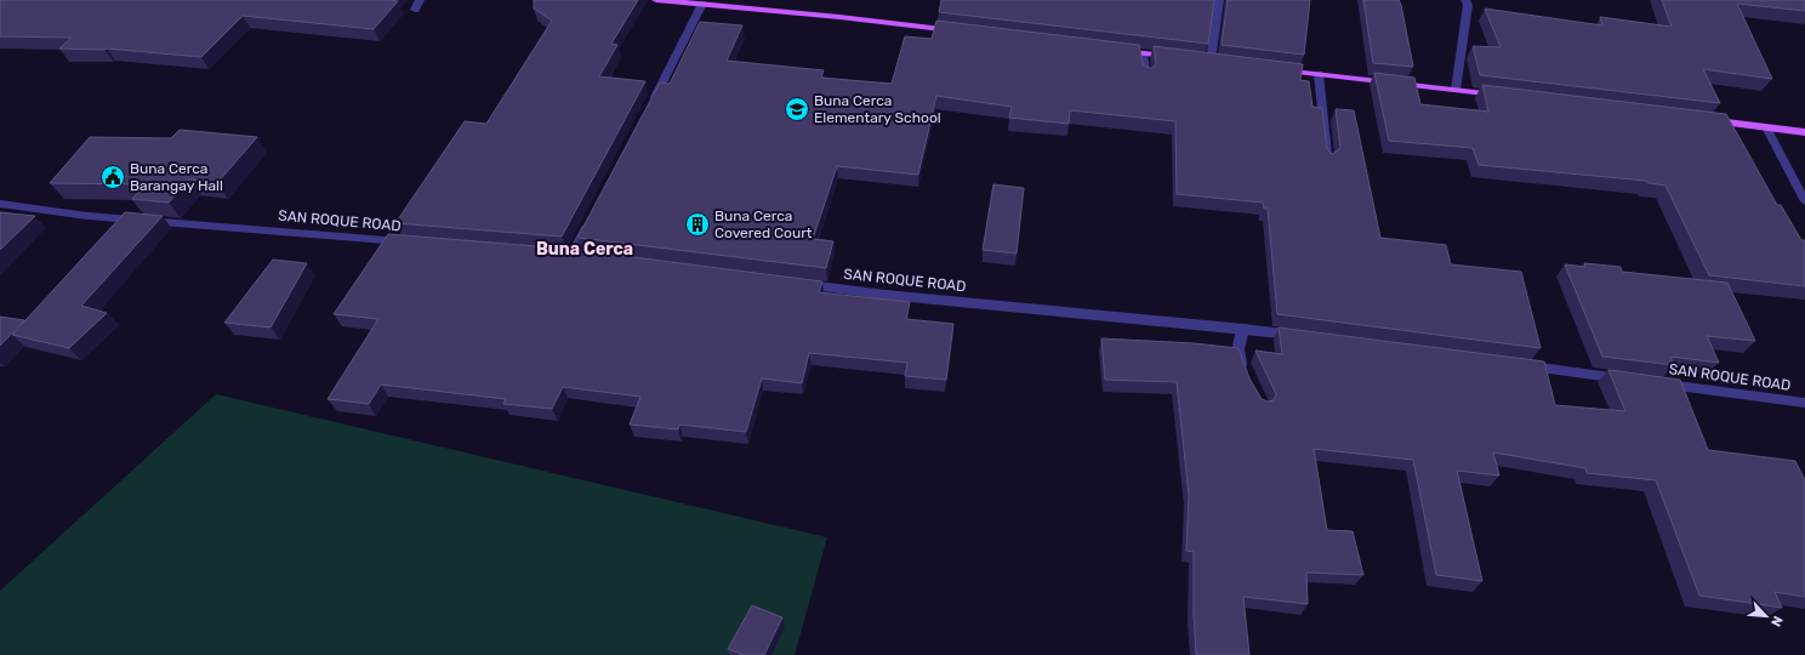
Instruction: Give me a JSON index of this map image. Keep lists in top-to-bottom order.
{
  "streets": {
    "street": ["SAN ROQUE ROAD"]
  },
  "districts": ["Buna Cerca"],
  "places": {
    "school or university": ["Buna Cerca Elementary School"],
    "public building": ["Buna Cerca Barangay Hall"],
    "building": ["Buna Cerca Covered Court"]
  },
  "north": "bottom right"
}
